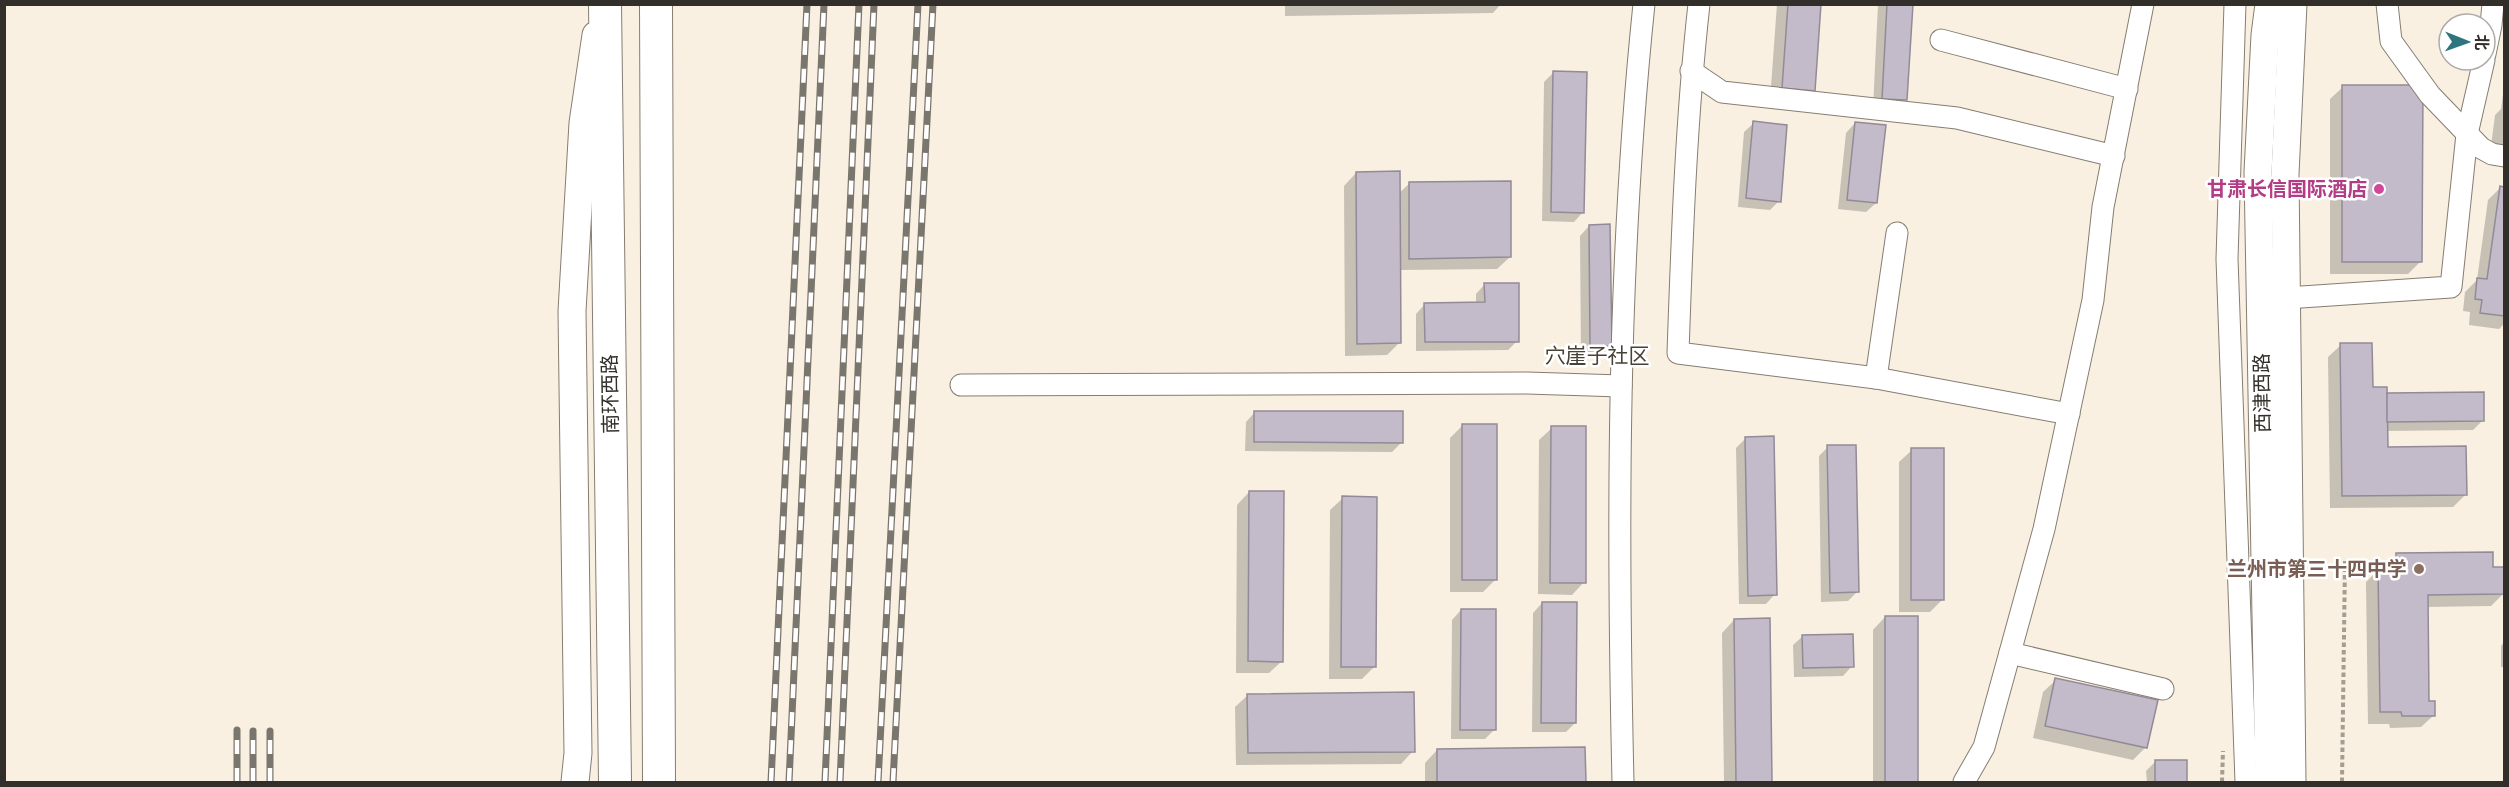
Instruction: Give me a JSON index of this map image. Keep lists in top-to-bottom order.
{
  "streets": {
    "highway": ["南环西路"],
    "main road": ["西津西路"]
  },
  "districts": ["穴崖子社区"],
  "places": ["甘肃长信国际酒店", "兰州市第三十四中学"],
  "north": "right"
}
